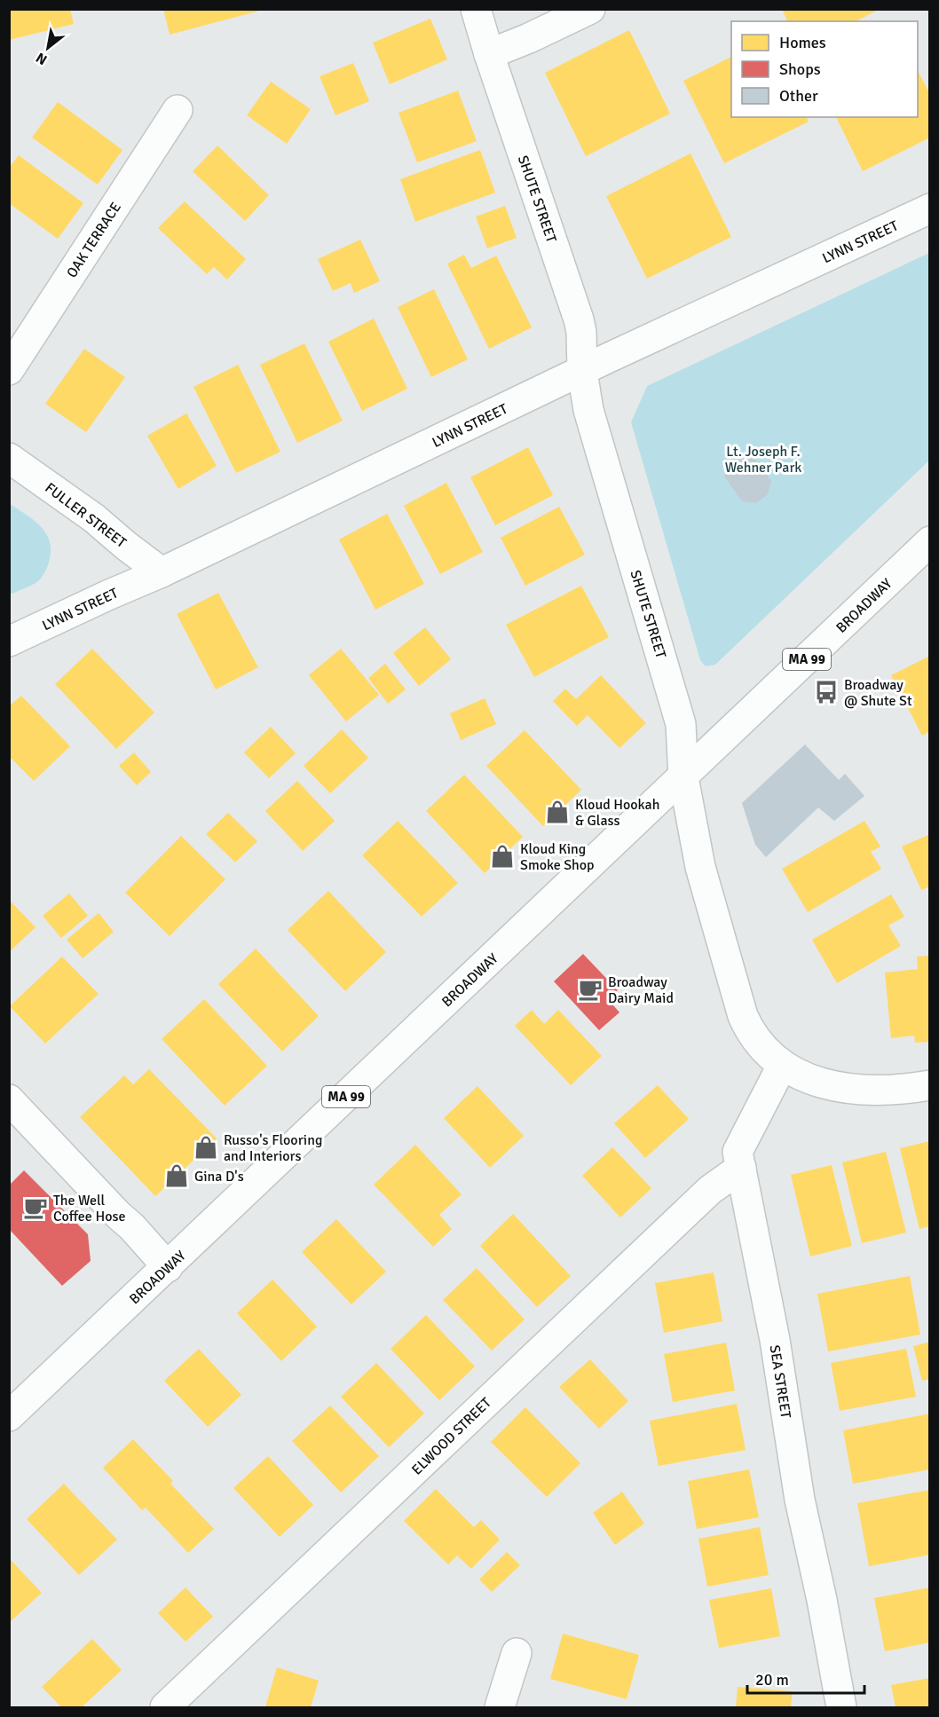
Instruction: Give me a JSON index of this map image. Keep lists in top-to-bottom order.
{
  "streets": {
    "street": [
      "SHUTE STREET",
      "OAK TERRACE",
      "LYNN STREET",
      "FULLER STREET",
      "BROADWAY",
      "MA 99",
      "SEA STREET",
      "ELWOOD STREET"
    ]
  },
  "crossings": [
    ["SHUTE STREET", "LYNN STREET"],
    ["SHUTE STREET", "BROADWAY"],
    ["SHUTE STREET", "SEA STREET"],
    ["LYNN STREET", "FULLER STREET"],
    ["SEA STREET", "ELWOOD STREET"]
  ],
  "parks": ["Lt. Joseph F. Wehner Park"],
  "places": {
    "bus stop": ["Broadway @ Shute St"],
    "shop": [
      "Kloud Hookah & Glass",
      "Kloud King Smoke Shop",
      "Russo's Flooring and Interiors",
      "Gina D's"
    ],
    "cafe": ["Broadway Dairy Maid", "The Well Coffee Hose"]
  },
  "legend": ["Homes", "Shops", "Other"],
  "scale_bar": "20 m",
  "north": "bottom left"
}
